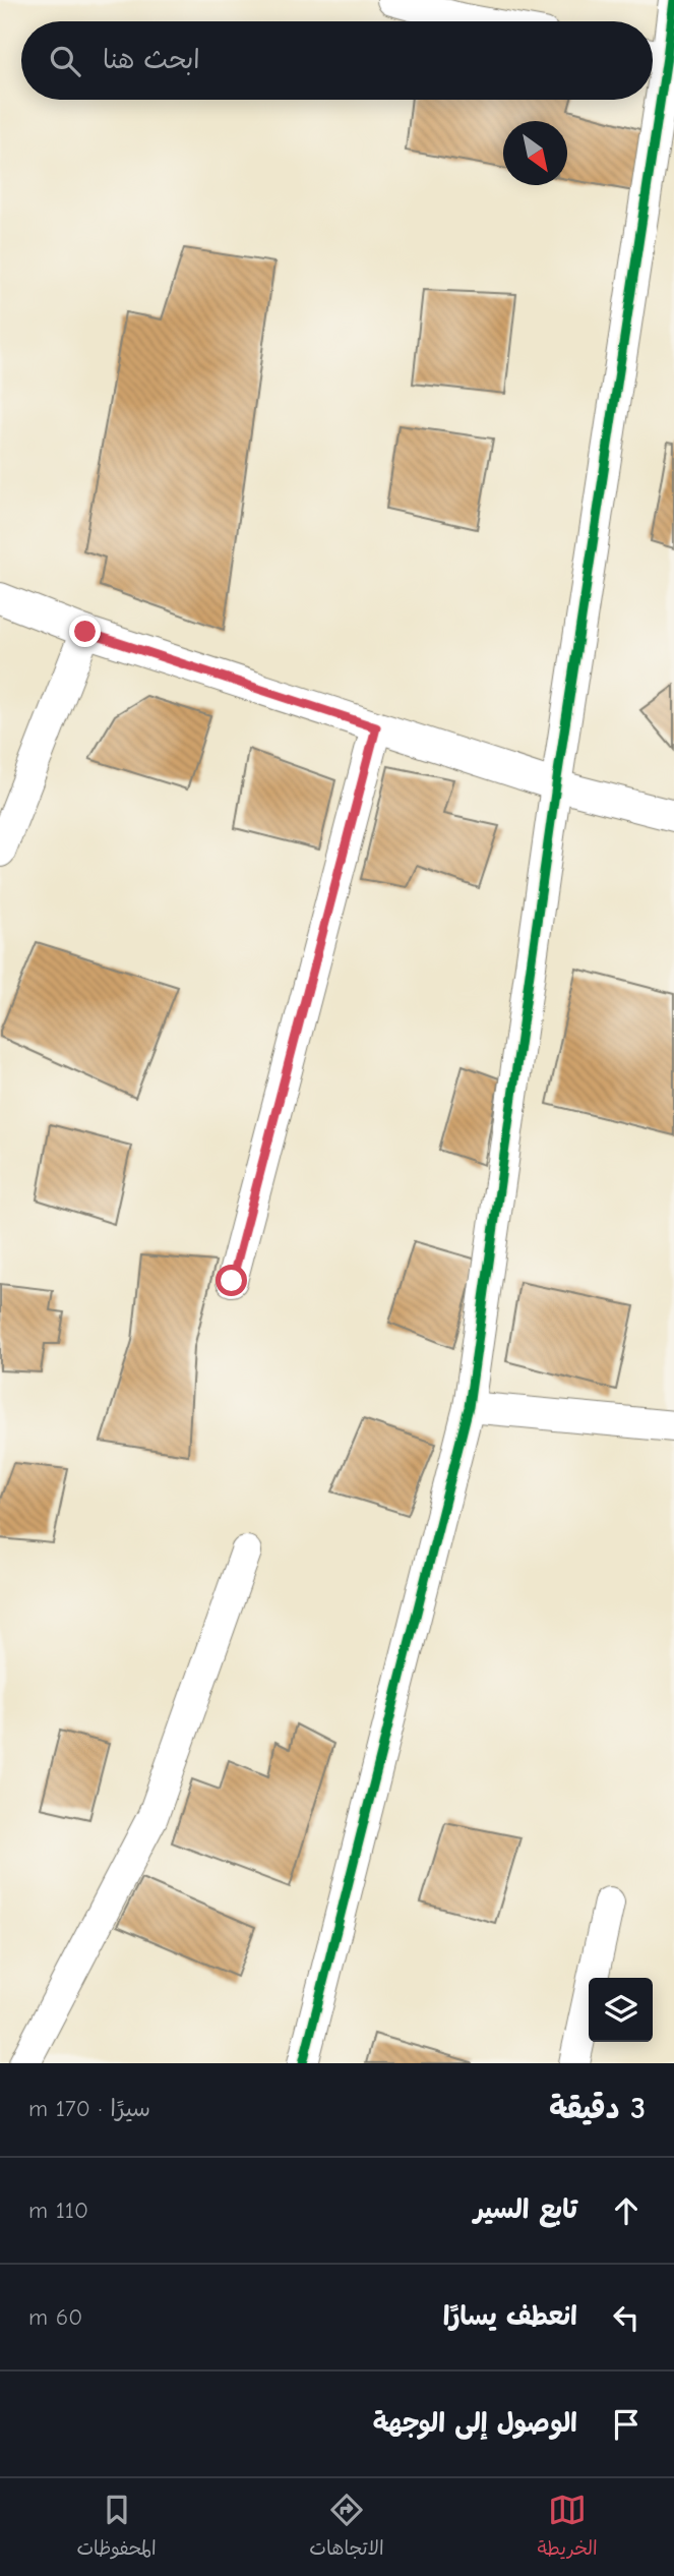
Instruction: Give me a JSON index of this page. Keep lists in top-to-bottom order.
{
  "north": "bottom right",
  "page": {
    "search": "ابحث هنا",
    "heading": ["3 دقيقة", "سيرًا · 170 m"],
    "list": [
      ["تابع السير", "110 m"],
      ["انعطف يسارًا", "60 m"],
      "الوصول إلى الوجهة"
    ],
    "nav": ["الخريطة", "الاتجاهات", "المحفوظات"]
  }
}
